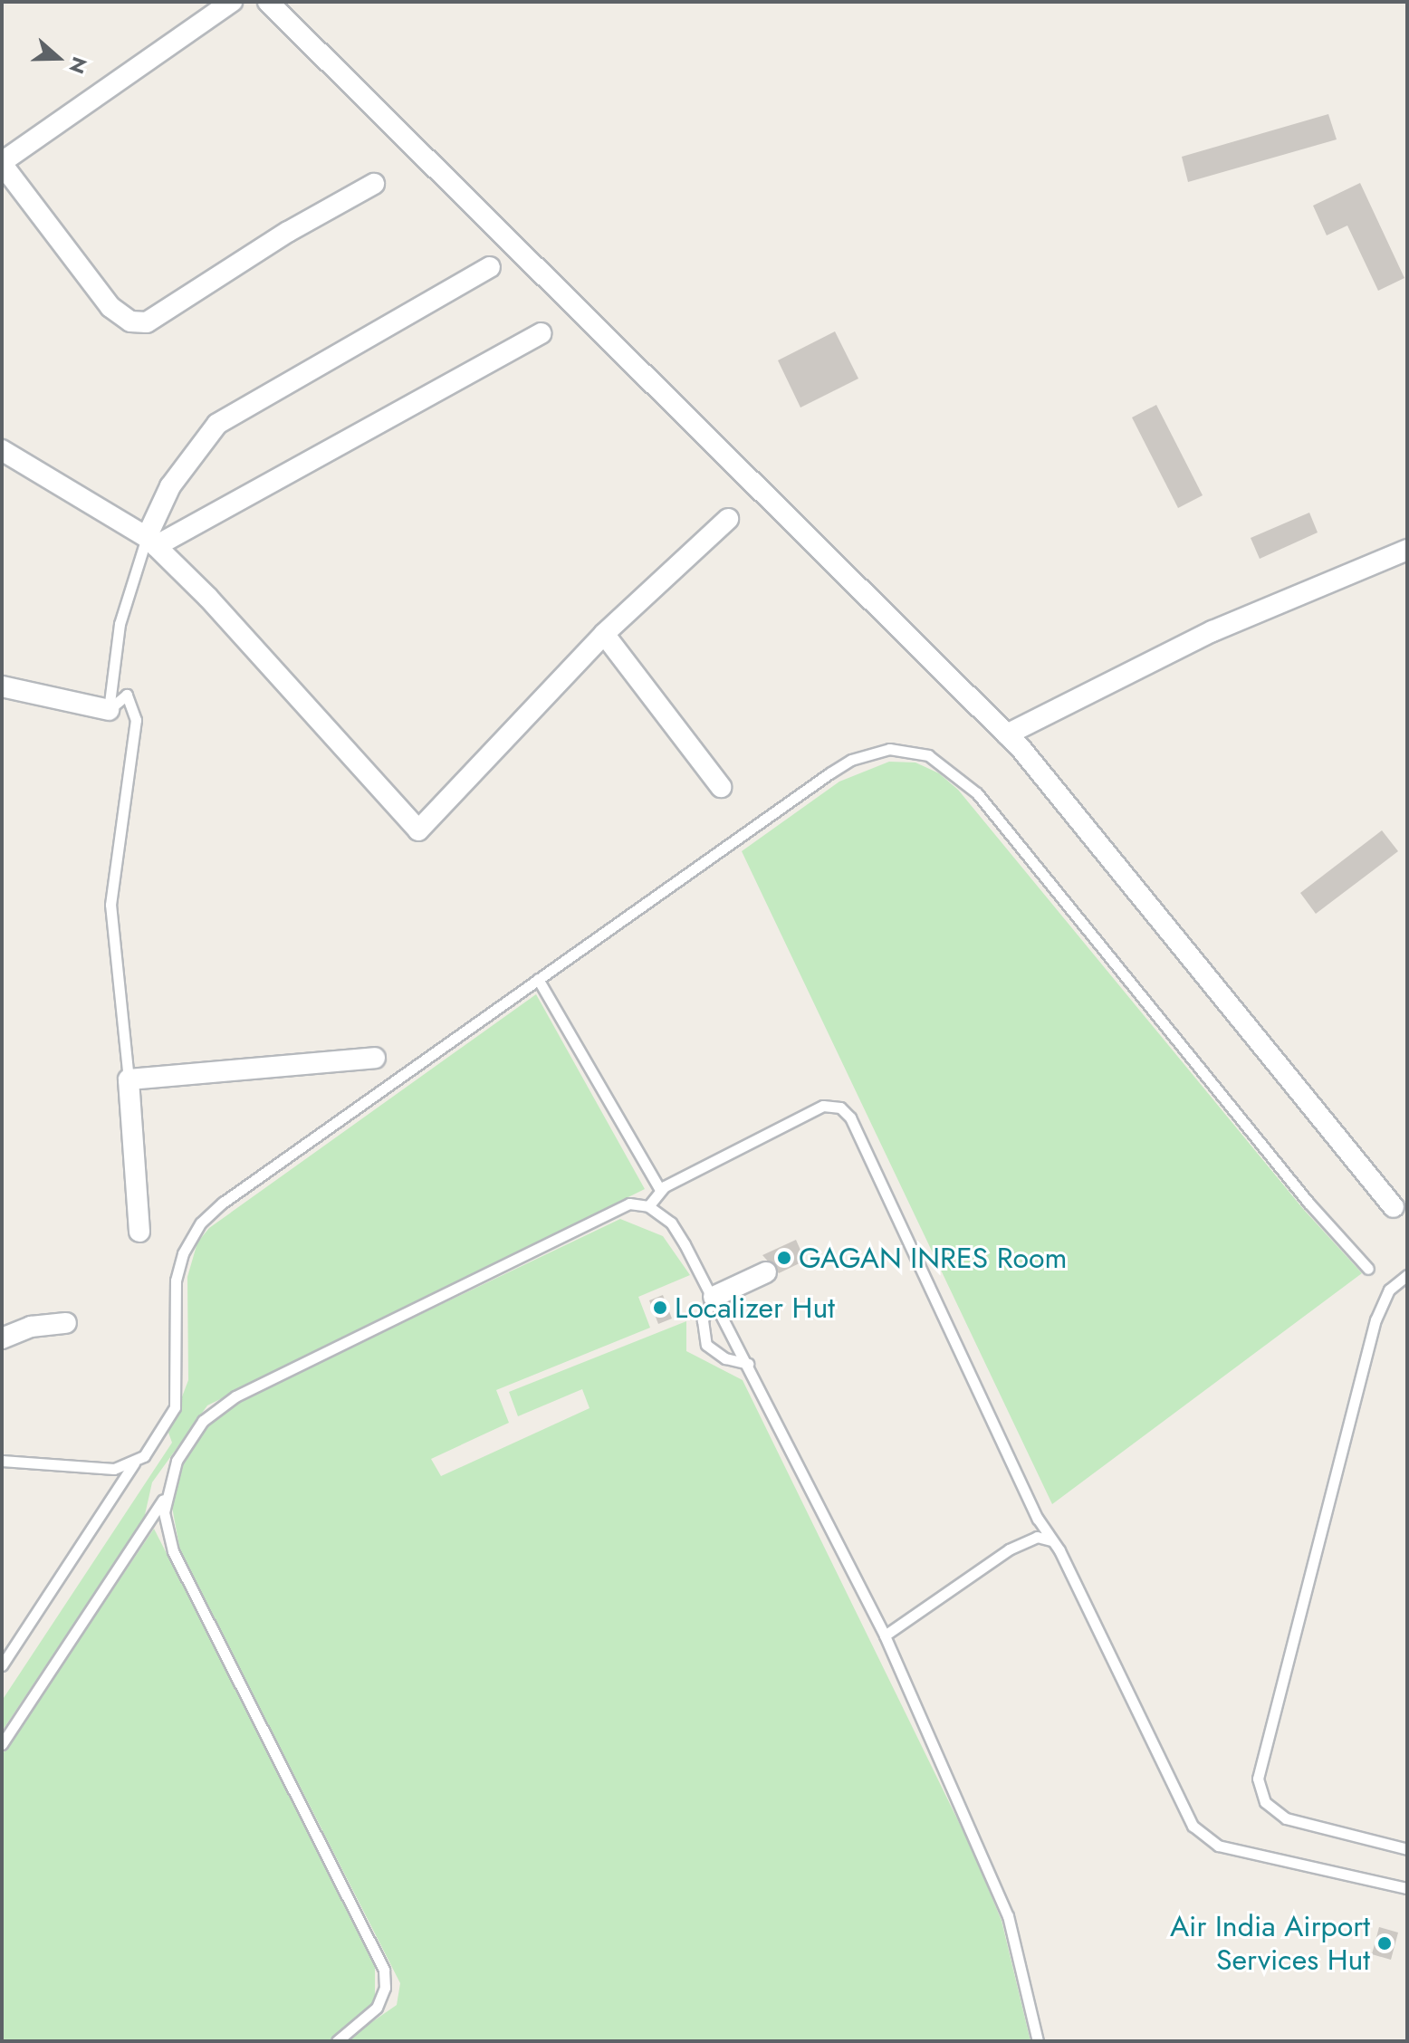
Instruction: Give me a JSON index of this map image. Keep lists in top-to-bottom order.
{
  "places": ["GAGAN INRES Room", "Localizer Hut", "Air India Airport Services Hut"],
  "north": "right"
}
